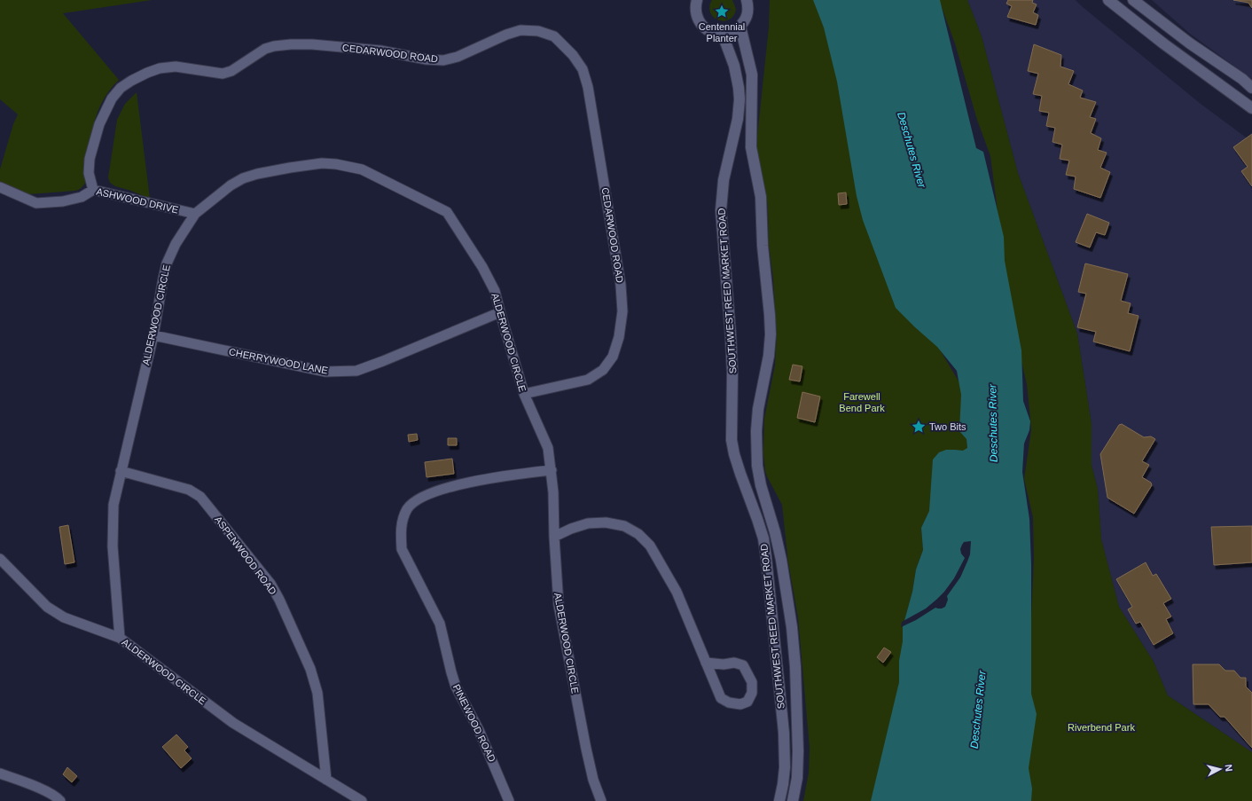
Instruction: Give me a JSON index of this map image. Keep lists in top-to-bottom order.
{
  "streets": {
    "main road": ["SOUTHWEST REED MARKET ROAD"],
    "street": [
      "CEDARWOOD ROAD",
      "ASHWOOD DRIVE",
      "ALDERWOOD CIRCLE",
      "CHERRYWOOD LANE",
      "ASPENWOOD ROAD",
      "PINEWOOD ROAD"
    ]
  },
  "crossings": [
    ["CEDARWOOD ROAD", "ASHWOOD DRIVE"],
    ["CEDARWOOD ROAD", "ALDERWOOD CIRCLE"],
    ["ASHWOOD DRIVE", "ALDERWOOD CIRCLE"],
    ["ALDERWOOD CIRCLE", "CHERRYWOOD LANE"],
    ["ALDERWOOD CIRCLE", "ASPENWOOD ROAD"],
    ["ALDERWOOD CIRCLE", "PINEWOOD ROAD"]
  ],
  "water": ["Deschutes River"],
  "parks": ["Farewell Bend Park", "Riverbend Park"],
  "places": {
    "place": ["Centennial Planter", "Two Bits"]
  },
  "north": "right"
}
